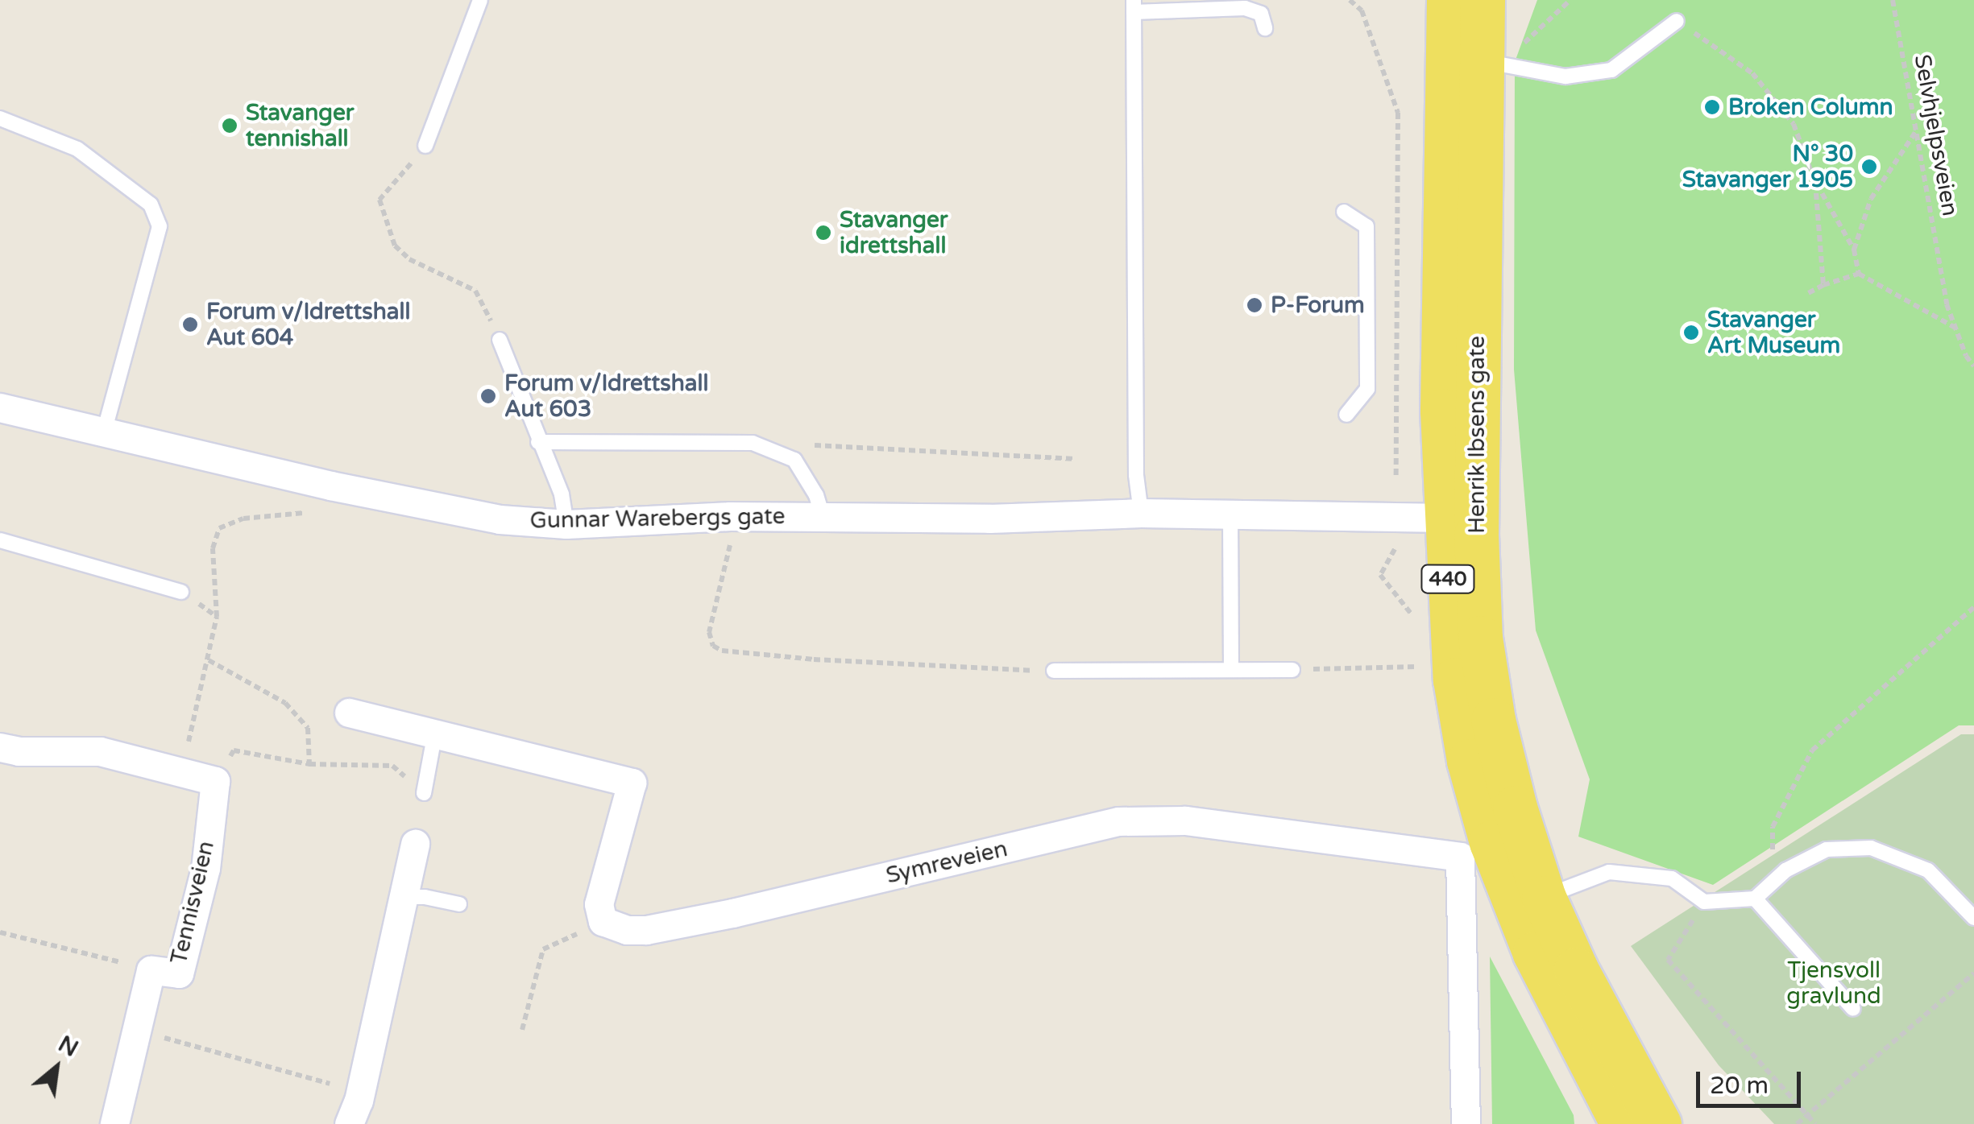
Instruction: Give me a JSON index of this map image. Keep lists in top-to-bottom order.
{
  "streets": {
    "main road": ["Henrik Ibsens gate", "440"],
    "street": ["Gunnar Warebergs gate", "Symreveien", "Tennisveien"],
    "path": ["Selvhjelpsveien"]
  },
  "crossings": [
    ["Henrik Ibsens gate", "Gunnar Warebergs gate"]
  ],
  "parks": ["Tjensvoll gravlund"],
  "places": [
    "Broken Column",
    "Stavanger tennishall",
    "N° 30 Stavanger 1905",
    "Stavanger idrettshall",
    "P-Forum",
    "Forum v/Idrettshall Aut 604",
    "Stavanger Art Museum",
    "Forum v/Idrettshall Aut 603"
  ],
  "scale_bar": "20 m",
  "north": "top right"
}
